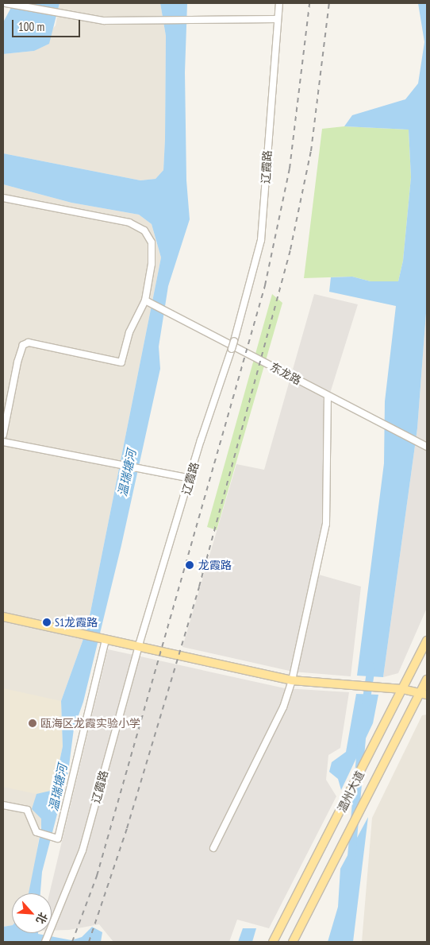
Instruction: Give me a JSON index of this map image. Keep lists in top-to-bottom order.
{
  "streets": {
    "main road": ["温州大道"],
    "street": ["辽霞路", "东龙路"]
  },
  "water": ["温瑞塘河"],
  "places": ["龙霞路", "S1龙霞路", "瓯海区龙霞实验小学"],
  "scale_bar": "100 m",
  "north": "bottom right"
}
